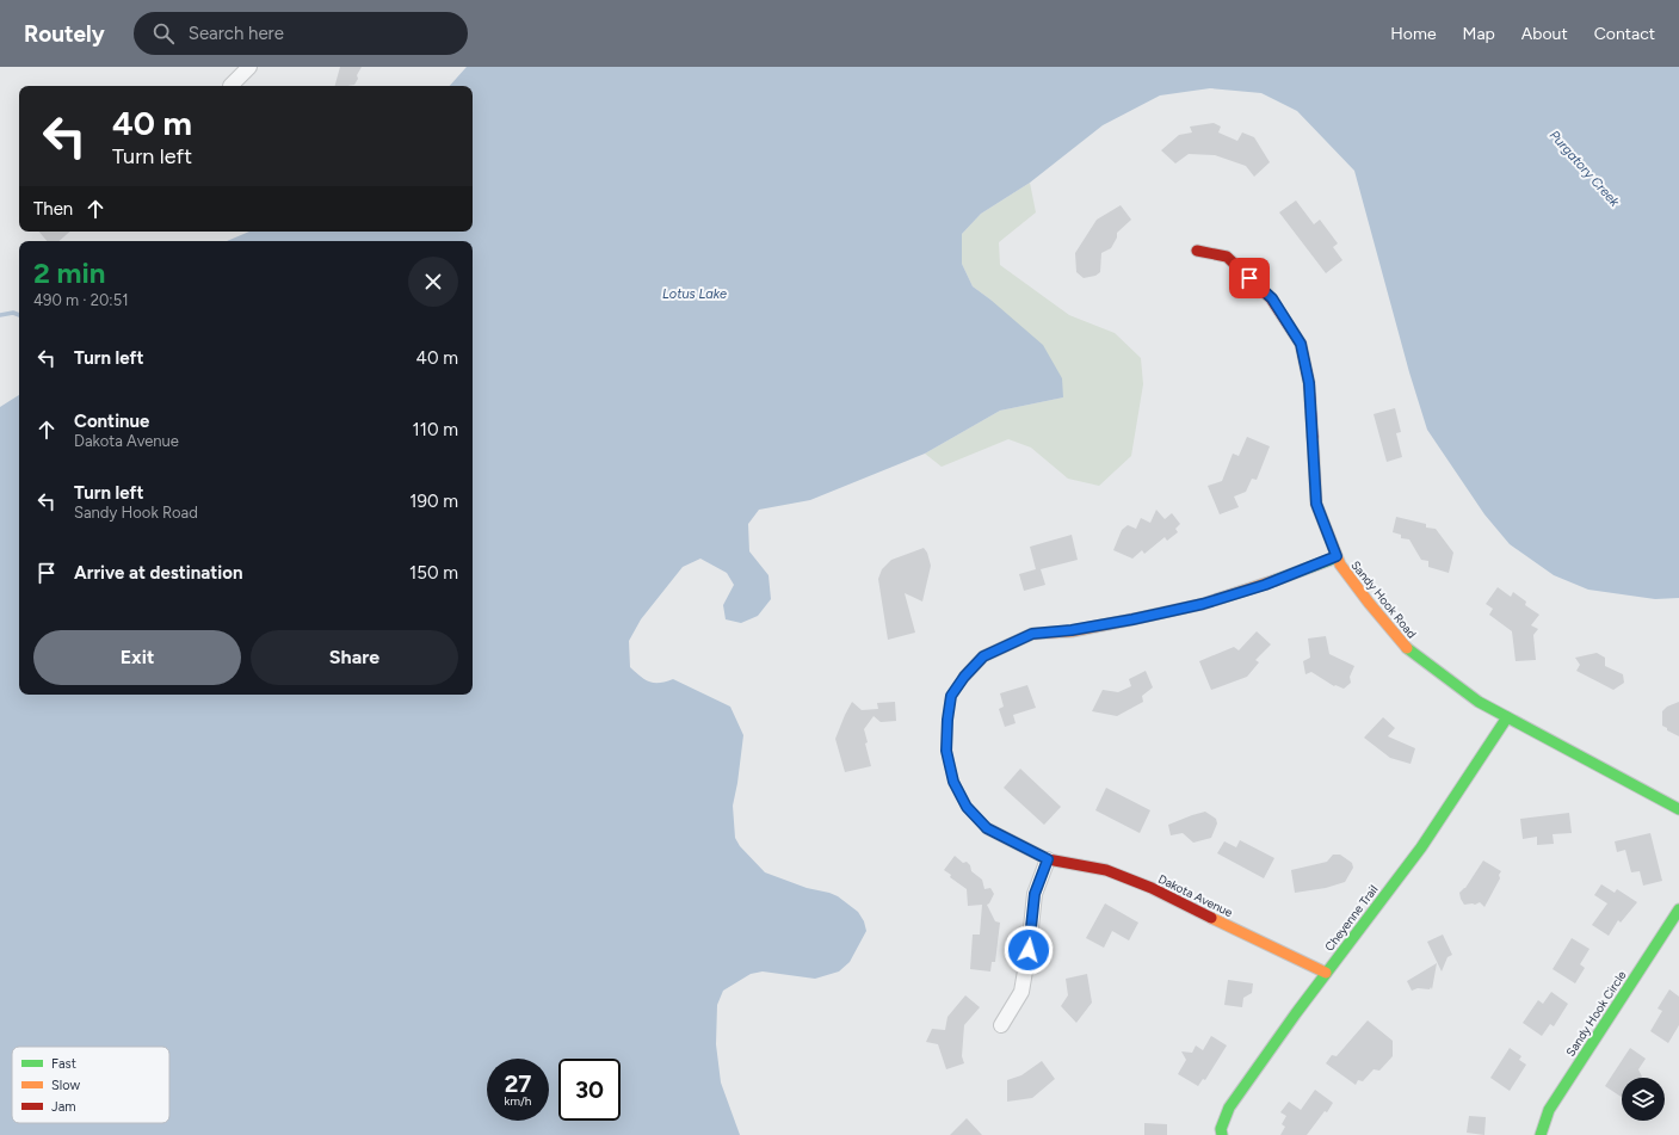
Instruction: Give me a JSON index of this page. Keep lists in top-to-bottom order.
{
  "streets": {
    "street": [
      "Sandy Hook Road",
      "Dakota Avenue",
      "Cheyenne Trail",
      "Sandy Hook Circle"
    ]
  },
  "crossings": [
    ["Sandy Hook Road", "Cheyenne Trail"],
    ["Dakota Avenue", "Cheyenne Trail"]
  ],
  "water": ["Purgatory Creek", "Lotus Lake"],
  "legend": ["Fast", "Slow", "Jam"],
  "page": {
    "header": "Routely",
    "search": "Search here",
    "nav": [
      "Home",
      "Map",
      "About",
      "Contact"
    ],
    "turn": ["40 m", "Turn left"],
    "then": "Then",
    "heading": ["2 min", "490 m · 20:51"],
    "list": [
      {
        "name": "Turn left",
        "value": "40 m"
      },
      {
        "name": "Continue",
        "note": "Dakota Avenue",
        "value": "110 m"
      },
      {
        "name": "Turn left",
        "note": "Sandy Hook Road",
        "value": "190 m"
      },
      {
        "name": "Arrive at destination",
        "value": "150 m"
      }
    ],
    "buttons": ["Exit", "Share"],
    "speed": "27 km/h",
    "limit": "30"
  }
}
